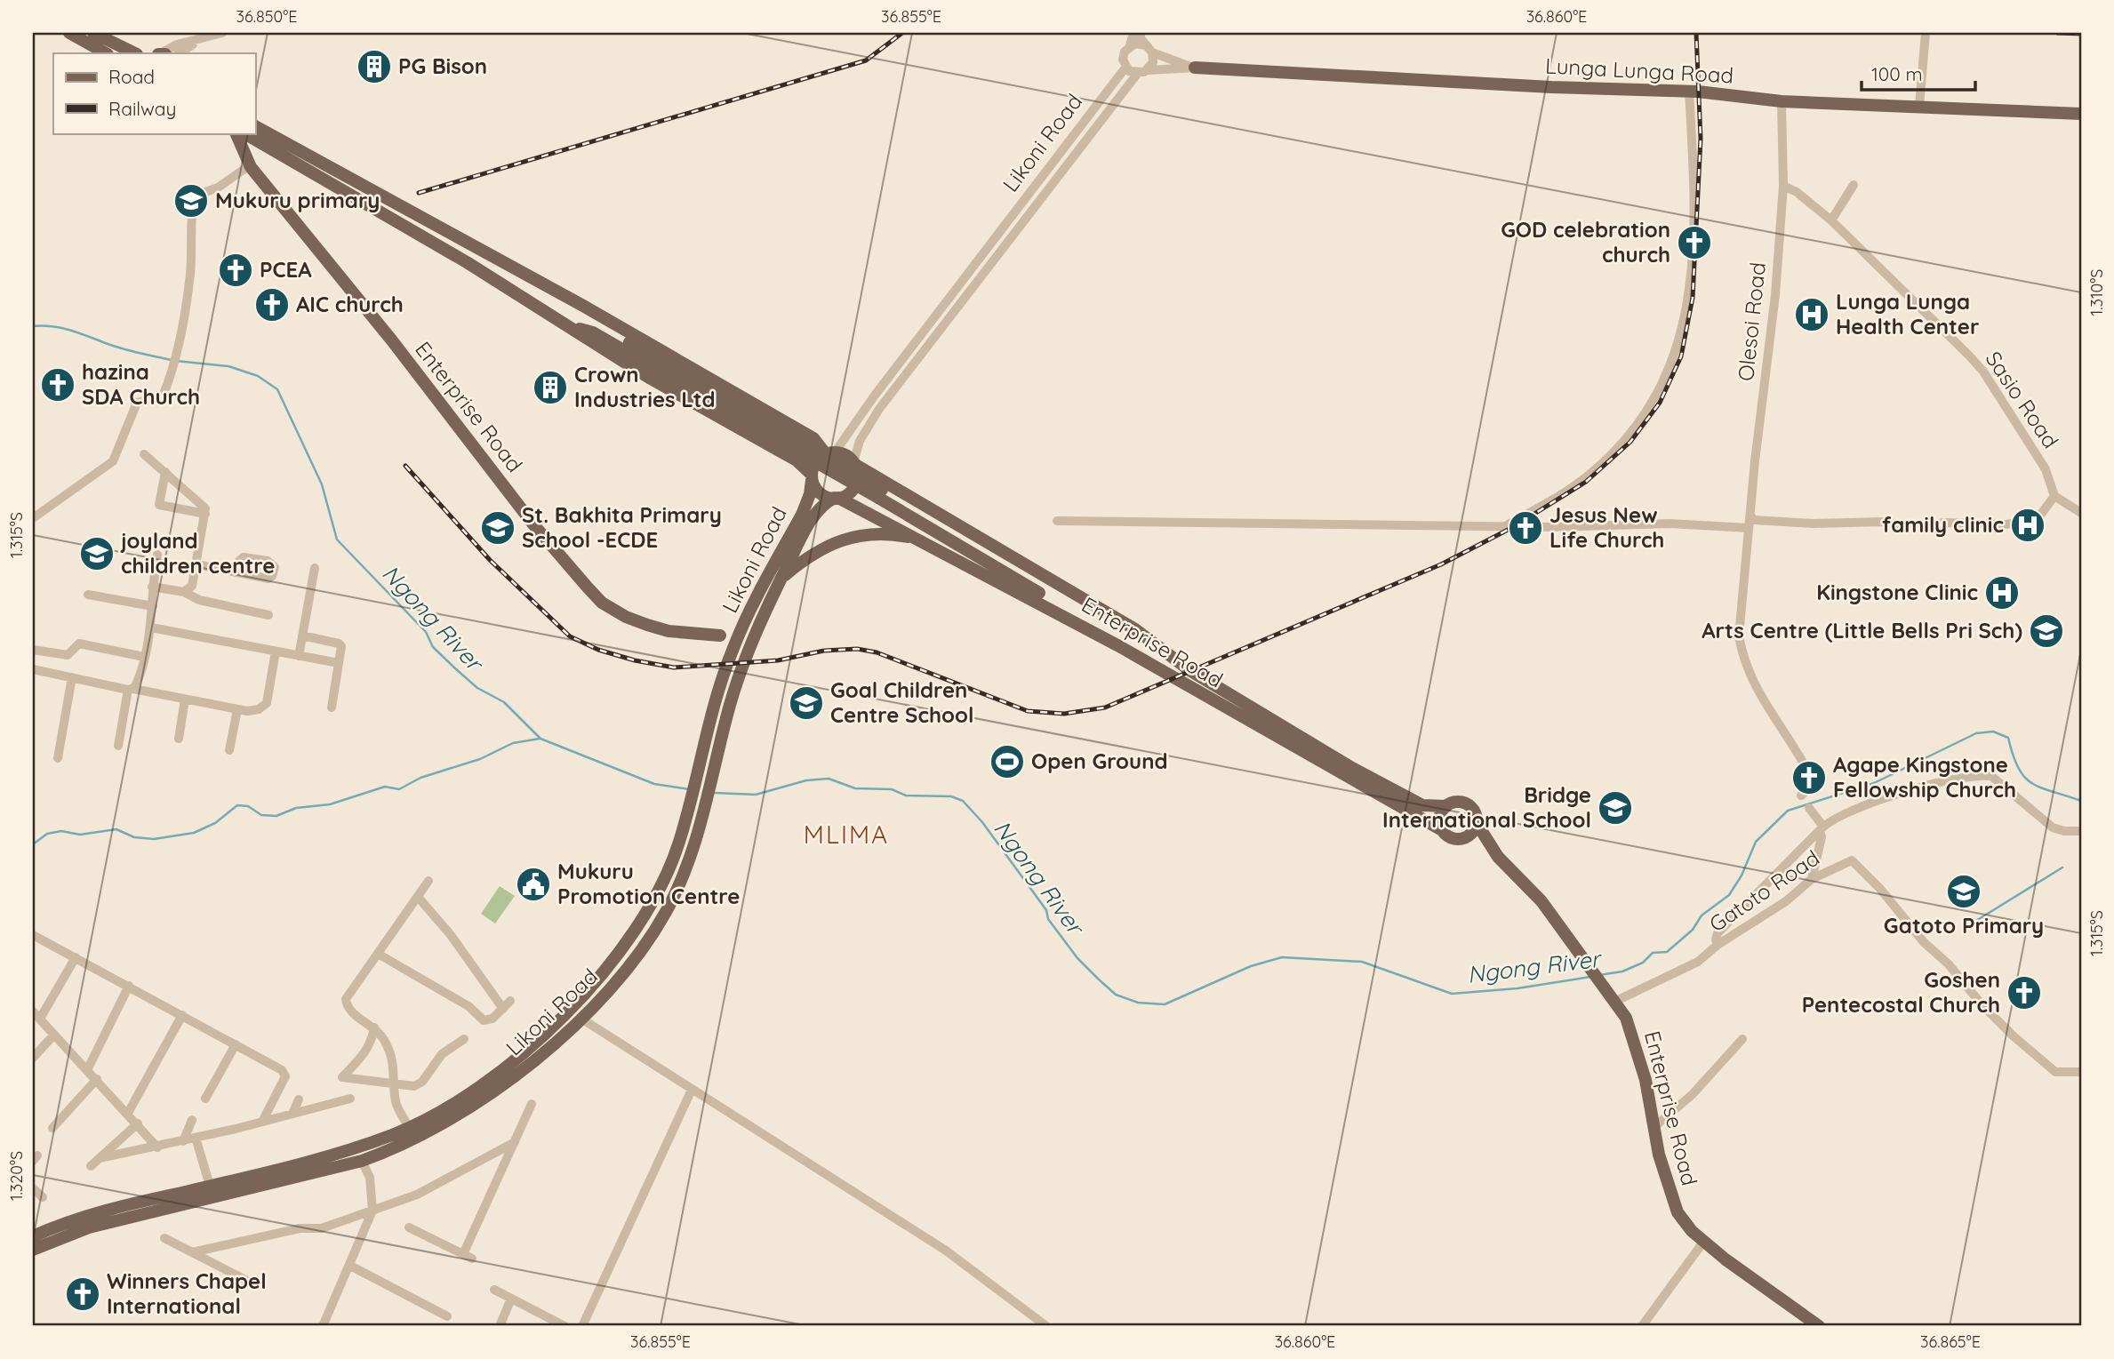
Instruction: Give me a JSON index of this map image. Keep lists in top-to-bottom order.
{
  "streets": {
    "main road": ["Lunga Lunga Road", "Likoni Road", "Enterprise Road"],
    "street": ["Olesoi Road", "Sasio Road", "Gatoto Road"]
  },
  "crossings": [
    ["Lunga Lunga Road", "Likoni Road"],
    ["Lunga Lunga Road", "Olesoi Road"],
    ["Likoni Road", "Enterprise Road"],
    ["Olesoi Road", "Sasio Road"],
    ["Enterprise Road", "Gatoto Road"]
  ],
  "districts": ["MLIMA"],
  "water": ["Ngong River"],
  "places": {
    "building": ["PG Bison", "Crown Industries Ltd"],
    "school or university": [
      "Mukuru primary",
      "St. Bakhita Primary School -ECDE",
      "joyland children centre",
      "Arts Centre (Little Bells Pri Sch)",
      "Goal Children Centre School",
      "Bridge International School",
      "Gatoto Primary"
    ],
    "church": [
      "GOD celebration church",
      "PCEA",
      "AIC church",
      "hazina SDA Church",
      "Jesus New Life Church",
      "Agape Kingstone Fellowship Church",
      "Goshen Pentecostal Church",
      "Winners Chapel International"
    ],
    "hospital": ["Lunga Lunga Health Center", "family clinic", "Kingstone Clinic"],
    "sports": ["Open Ground"],
    "public building": ["Mukuru Promotion Centre"]
  },
  "legend": ["Road", "Railway"],
  "scale_bar": "100 m",
  "coordinates": [
    "36.850°E",
    "36.855°E",
    "36.860°E",
    "1.310°S",
    "1.315°S",
    "1.320°S",
    "36.865°E"
  ]
}
